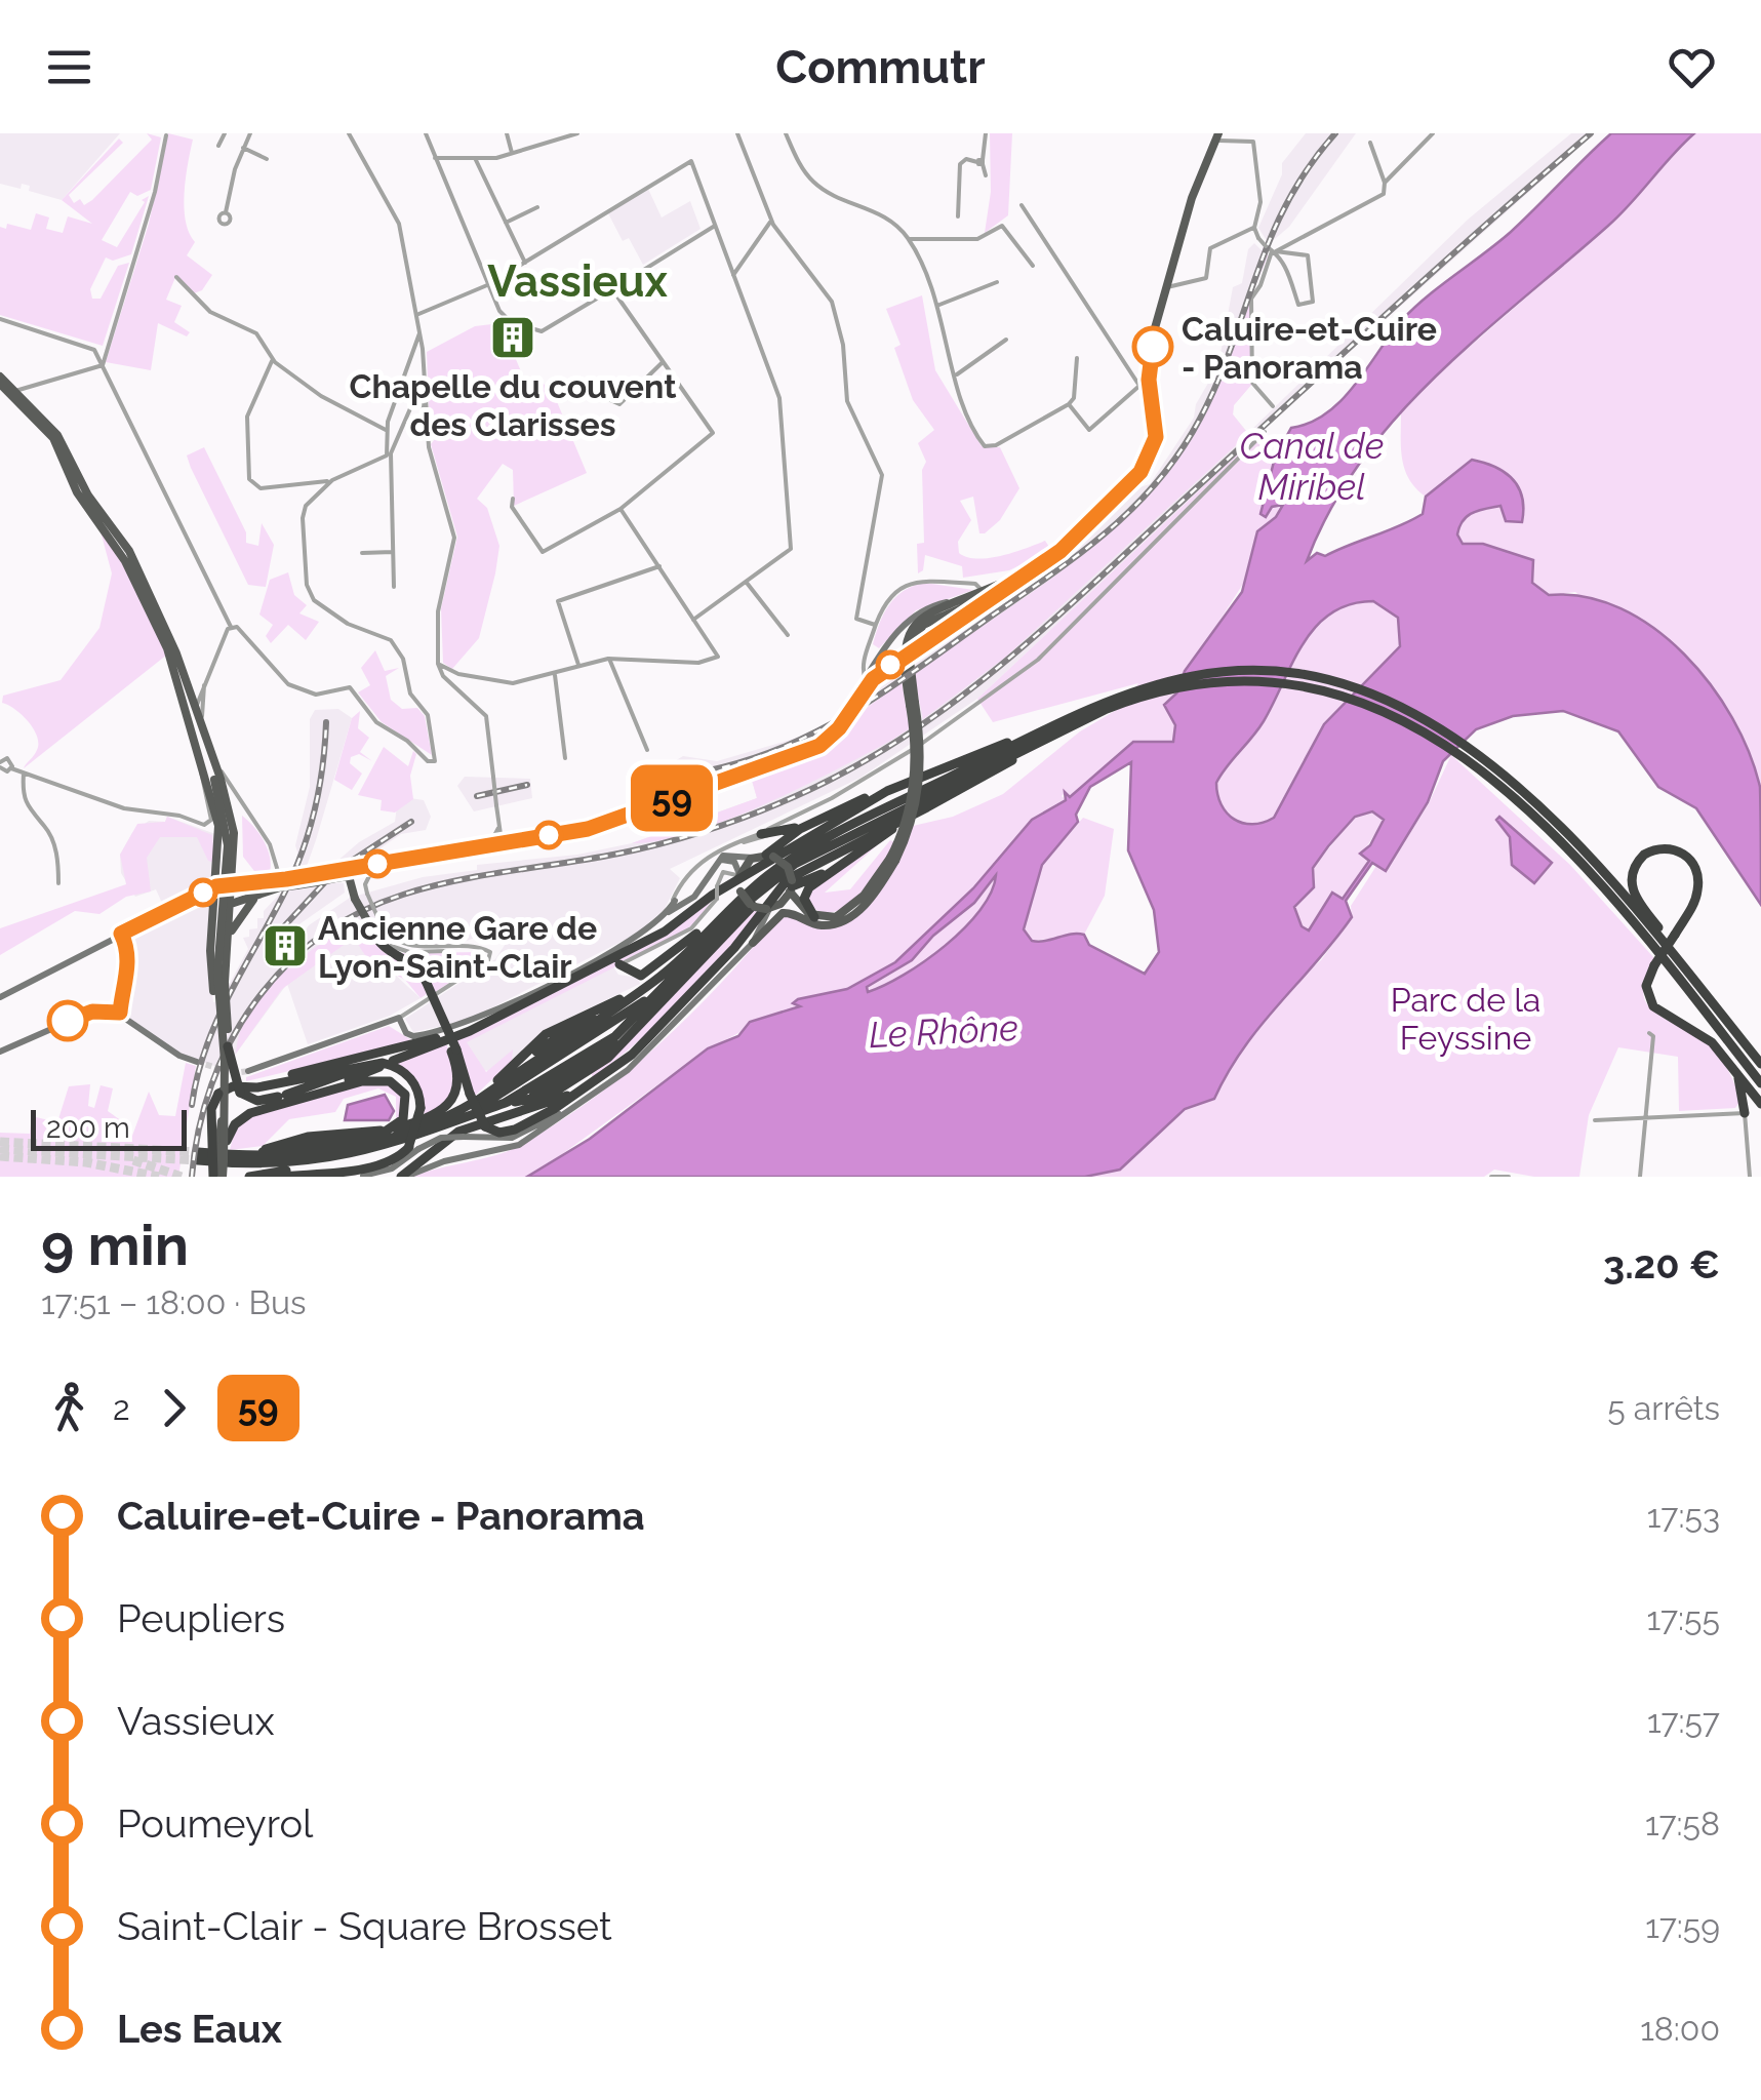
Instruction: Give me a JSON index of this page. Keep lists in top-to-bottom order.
{
  "districts": ["Vassieux"],
  "water": ["Canal de Miribel", "Le Rhône"],
  "parks": ["Parc de la Feyssine"],
  "places": {
    "building": ["Chapelle du couvent des Clarisses", "Ancienne Gare de Lyon-Saint-Clair"],
    "other": ["Caluire-et-Cuire - Panorama"]
  },
  "lines": ["bus line 59"],
  "scale_bar": "200 m",
  "page": {
    "header": "Commutr",
    "on_map": "59",
    "scale": "200 m",
    "heading": ["9 min", "17:51 – 18:00 · Bus", "3.20 €"],
    "legs": ["2", "59", "5 arrêts"],
    "list": [
      {
        "name": "Caluire-et-Cuire - Panorama",
        "value": "17:53"
      },
      {
        "name": "Peupliers",
        "value": "17:55"
      },
      {
        "name": "Vassieux",
        "value": "17:57"
      },
      {
        "name": "Poumeyrol",
        "value": "17:58"
      },
      {
        "name": "Saint-Clair - Square Brosset",
        "value": "17:59"
      },
      {
        "name": "Les Eaux",
        "value": "18:00"
      }
    ]
  }
}
